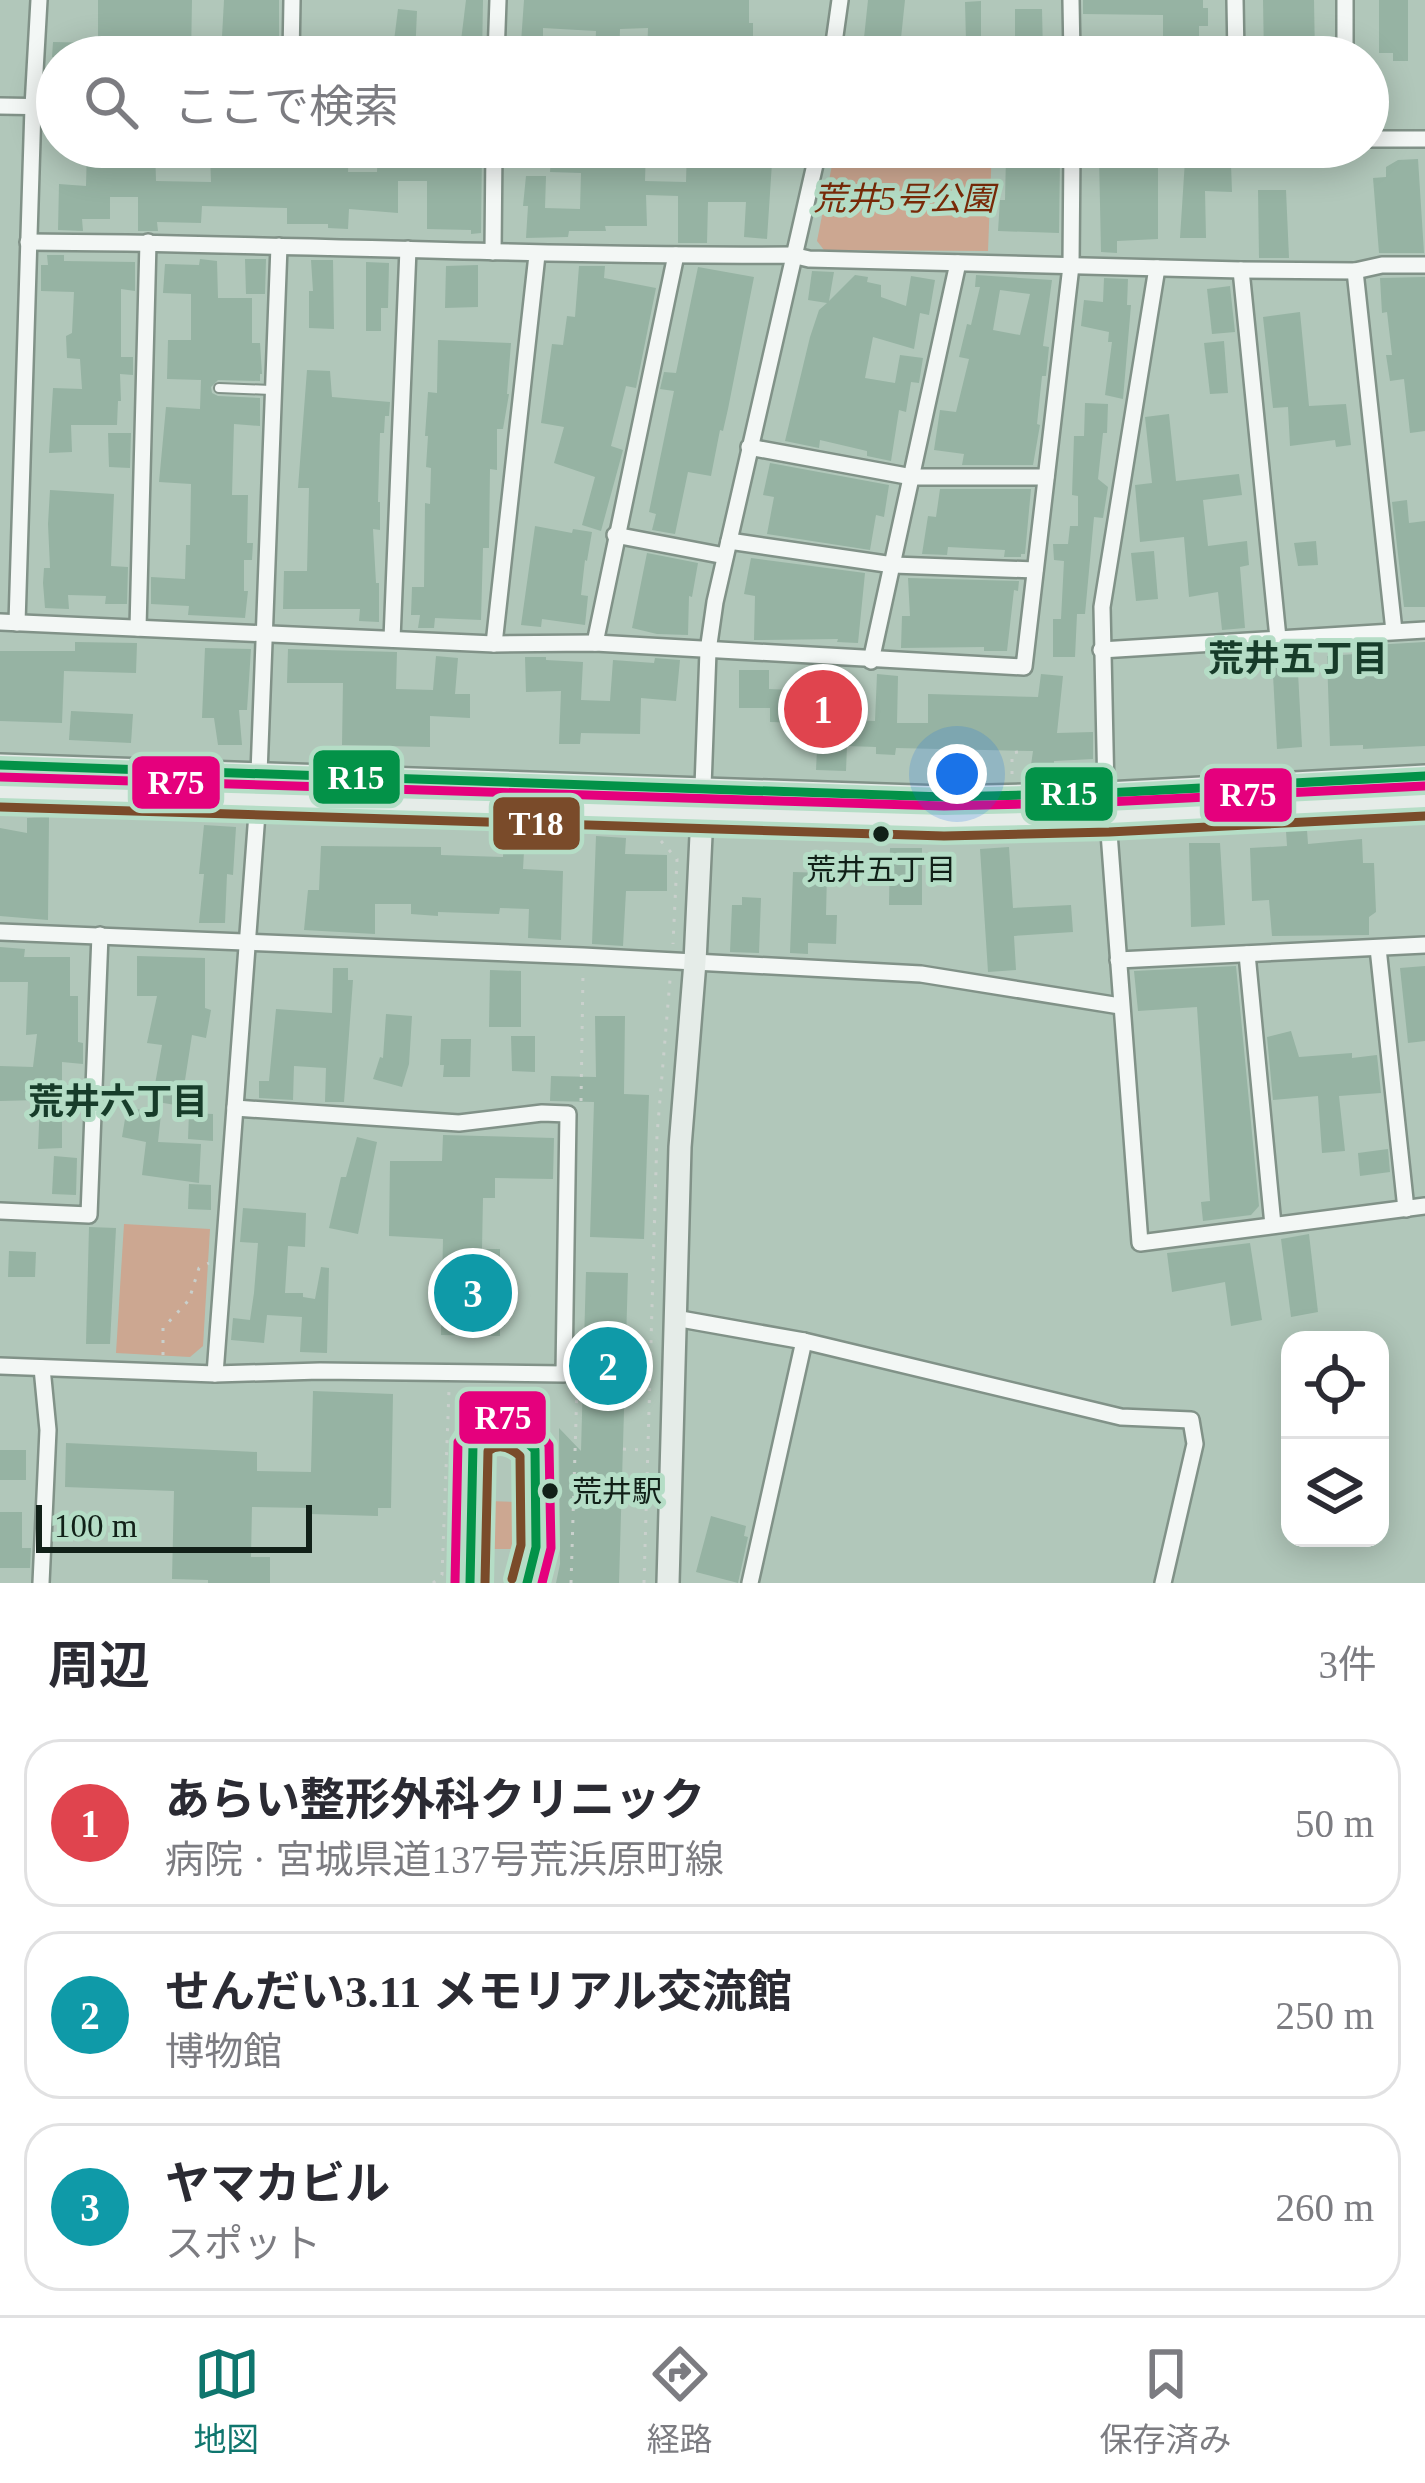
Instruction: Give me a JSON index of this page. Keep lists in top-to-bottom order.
{
  "districts": ["荒井五丁目", "荒井六丁目"],
  "parks": ["荒井5号公園"],
  "places": ["荒井五丁目", "荒井駅"],
  "lines": ["transit line R15", "transit line R75", "transit line T18"],
  "scale_bar": "100 m",
  "page": {
    "search": "ここで検索",
    "pins": ["1", "3", "2"],
    "scale": "100 m",
    "heading": ["周辺", "3件"],
    "list": [
      {
        "mark": "1",
        "name": "あらい整形外科クリニック",
        "note": "病院 · 宮城県道137号荒浜原町線",
        "value": "50 m"
      },
      {
        "mark": "2",
        "name": "せんだい3.11 メモリアル交流館",
        "note": "博物館",
        "value": "250 m"
      },
      {
        "mark": "3",
        "name": "ヤマカビル",
        "note": "スポット",
        "value": "260 m"
      }
    ],
    "nav": ["地図", "経路", "保存済み"]
  }
}
